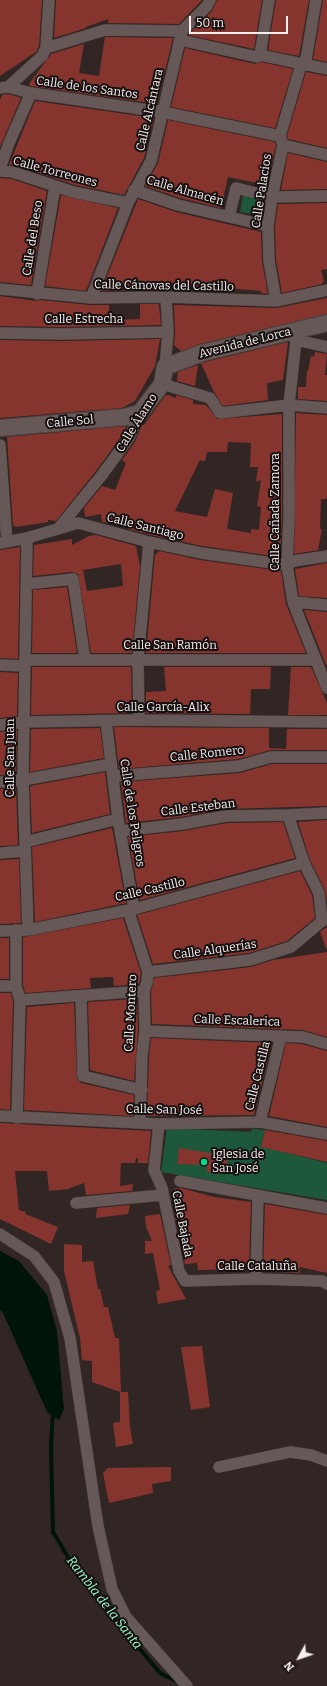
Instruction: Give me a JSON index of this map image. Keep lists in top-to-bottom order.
{
  "streets": {
    "street": [
      "Calle de los Santos",
      "Calle Alcántara",
      "Calle Torreones",
      "Calle Almacén",
      "Calle Palacios",
      "Calle del Beso",
      "Calle Cánovas del Castillo",
      "Calle Estrecha",
      "Avenida de Lorca",
      "Calle Sol",
      "Calle Álamo",
      "Calle Cañada Zamora",
      "Calle Santiago",
      "Calle San Ramón",
      "Calle García-Alix",
      "Calle Romero",
      "Calle San Juan",
      "Calle Esteban",
      "Calle de los Peligros",
      "Calle Castillo",
      "Calle Alquerías",
      "Calle Montero",
      "Calle Escalerica",
      "Calle Castilla",
      "Calle San José",
      "Calle Bajada",
      "Calle Cataluña"
    ]
  },
  "crossings": [
    ["Calle de los Santos", "Calle Alcántara"],
    ["Calle de los Santos", "Calle Palacios"],
    ["Calle Alcántara", "Calle Torreones"],
    ["Calle Alcántara", "Calle Almacén"],
    ["Calle Alcántara", "Calle Cánovas del Castillo"],
    ["Calle Torreones", "Calle del Beso"],
    ["Calle Almacén", "Calle Palacios"],
    ["Calle Palacios", "Calle Cánovas del Castillo"],
    ["Calle del Beso", "Calle Cánovas del Castillo"],
    ["Calle Cánovas del Castillo", "Calle Álamo"],
    ["Calle Estrecha", "Calle Álamo"],
    ["Avenida de Lorca", "Calle Álamo"],
    ["Avenida de Lorca", "Calle Cañada Zamora"],
    ["Calle Sol", "Calle Álamo"],
    ["Calle Álamo", "Calle Santiago"],
    ["Calle Cañada Zamora", "Calle Santiago"],
    ["Calle Cañada Zamora", "Calle San Ramón"],
    ["Calle Santiago", "Calle San Juan"],
    ["Calle San Ramón", "Calle San Juan"],
    ["Calle García-Alix", "Calle San Juan"],
    ["Calle García-Alix", "Calle de los Peligros"],
    ["Calle Romero", "Calle de los Peligros"],
    ["Calle San Juan", "Calle Castillo"],
    ["Calle Esteban", "Calle de los Peligros"],
    ["Calle Esteban", "Calle Alquerías"],
    ["Calle de los Peligros", "Calle Castillo"],
    ["Calle de los Peligros", "Calle Montero"],
    ["Calle Castillo", "Calle Alquerías"],
    ["Calle Castillo", "Calle Montero"],
    ["Calle Alquerías", "Calle Montero"],
    ["Calle Montero", "Calle Escalerica"],
    ["Calle Montero", "Calle San José"],
    ["Calle Escalerica", "Calle Castilla"],
    ["Calle Castilla", "Calle San José"],
    ["Calle San José", "Calle Bajada"],
    ["Calle Bajada", "Calle Cataluña"]
  ],
  "water": ["Rambla de la Santa"],
  "places": ["Iglesia de San José"],
  "scale_bar": "50 m",
  "north": "bottom left"
}
